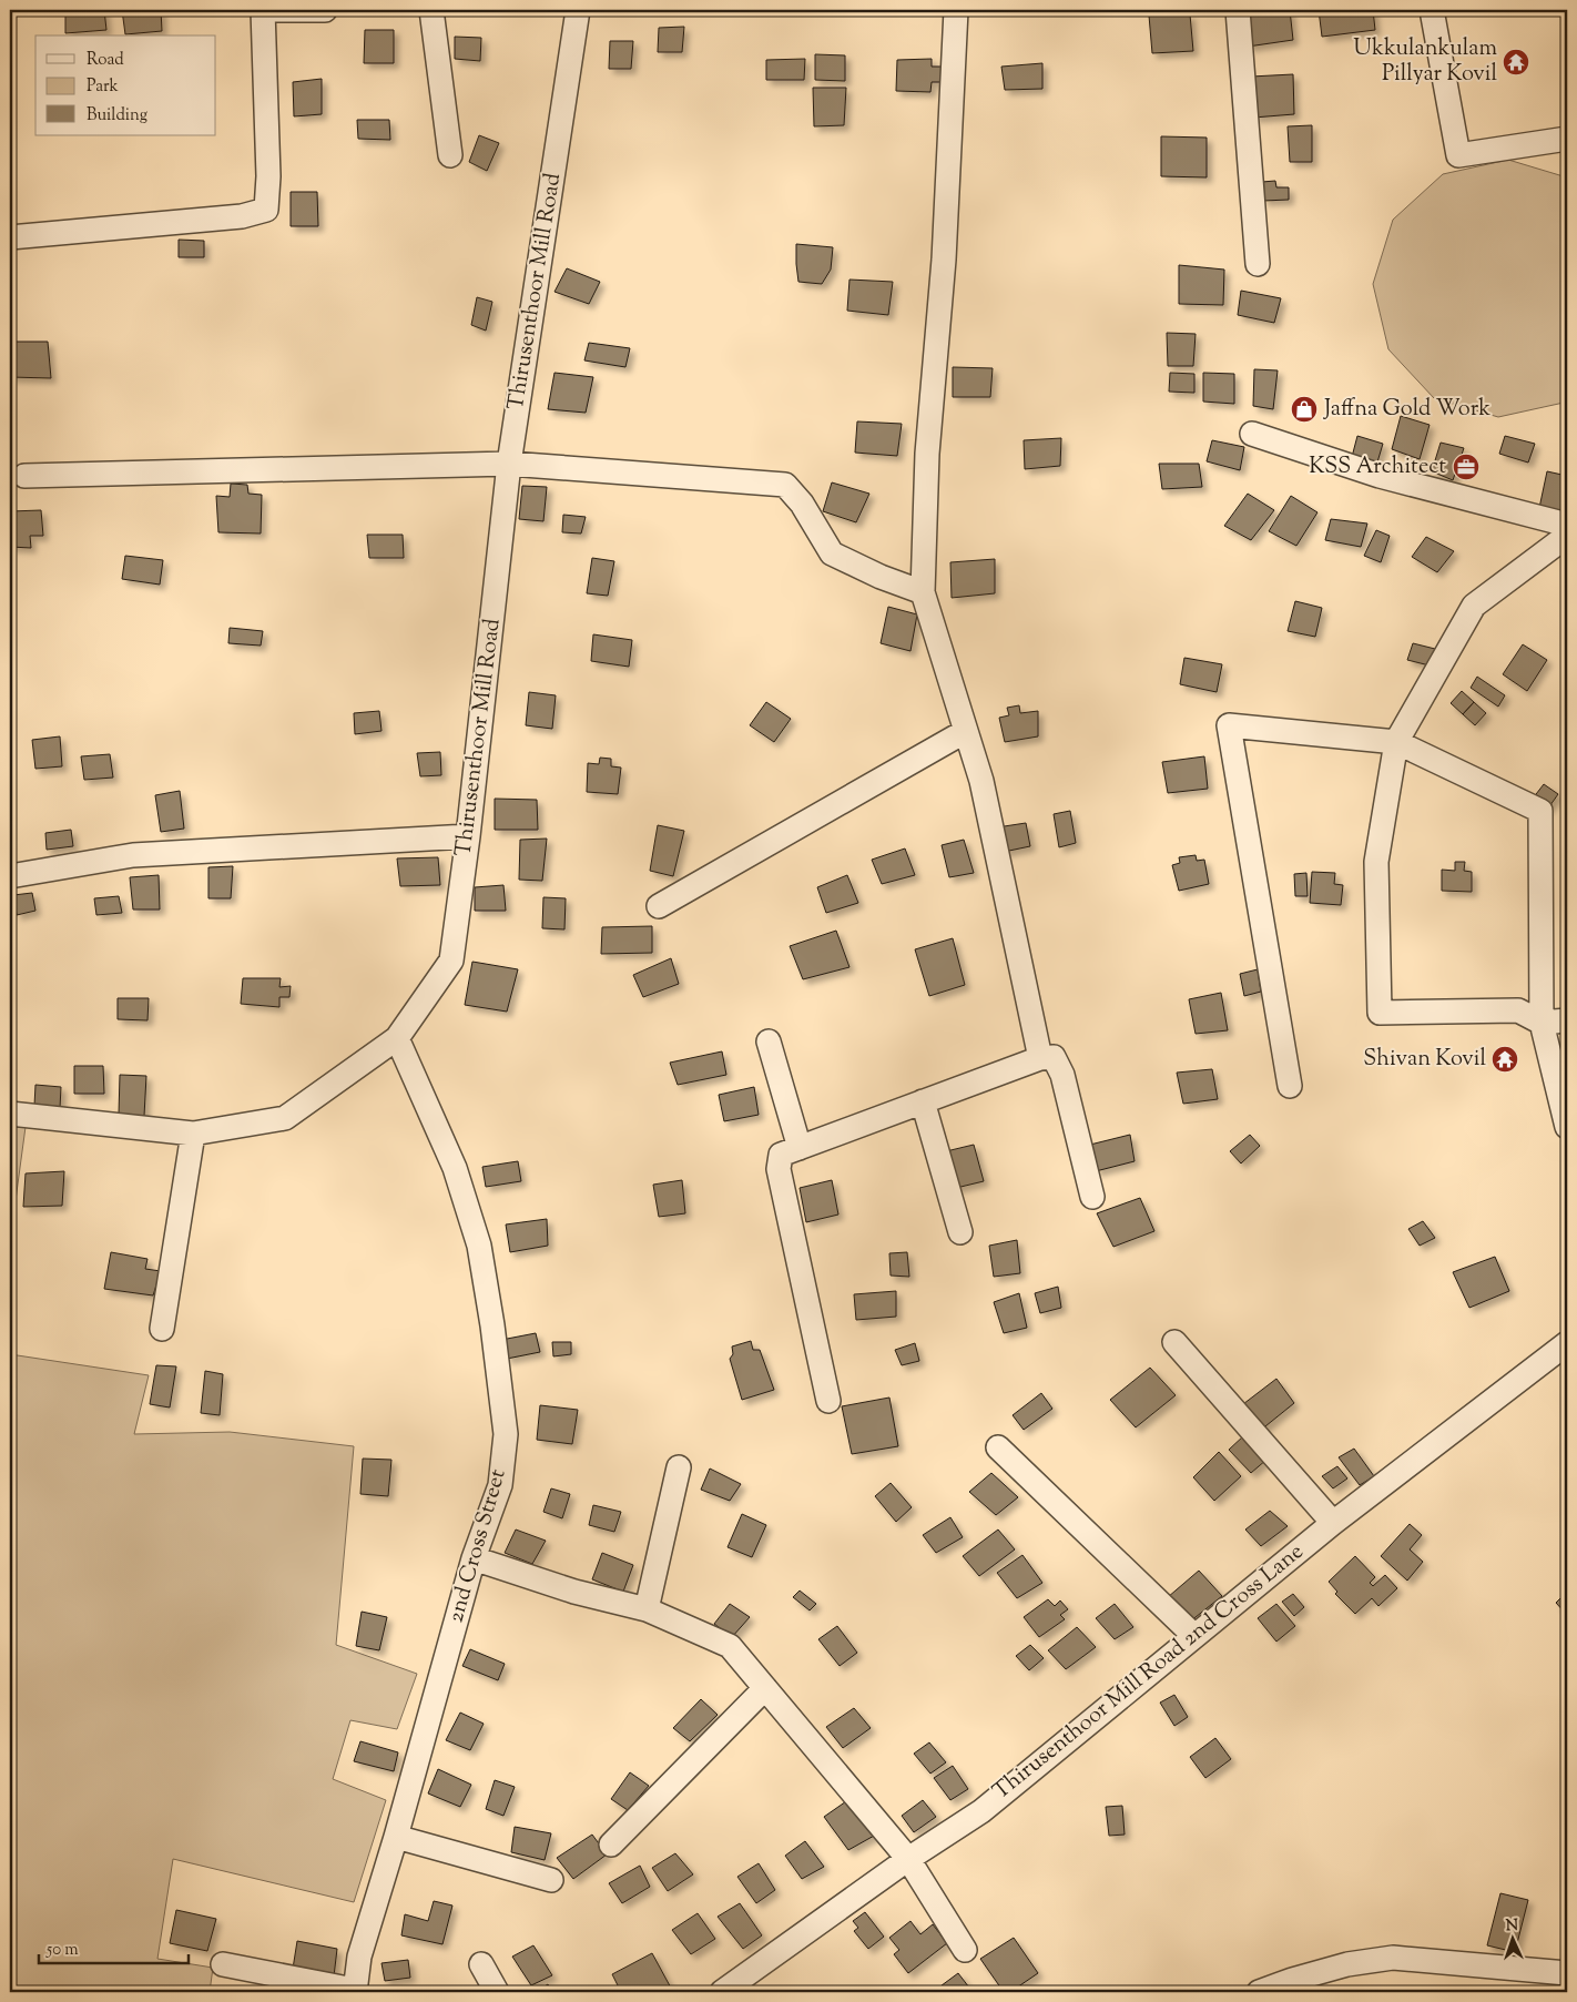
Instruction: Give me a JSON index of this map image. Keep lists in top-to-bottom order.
{
  "streets": {
    "street": ["Thirusenthoor Mill Road", "2nd Cross Street", "Thirusenthoor Mill Road 2nd Cross Lane"]
  },
  "crossings": [
    ["Thirusenthoor Mill Road", "2nd Cross Street"]
  ],
  "places": {
    "temple": ["Ukkulankulam Pillyar Kovil", "Shivan Kovil"],
    "shop": ["Jaffna Gold Work"],
    "office": ["KSS Architect"]
  },
  "legend": ["Road", "Park", "Building"],
  "scale_bar": "50 m",
  "north": "top"
}
